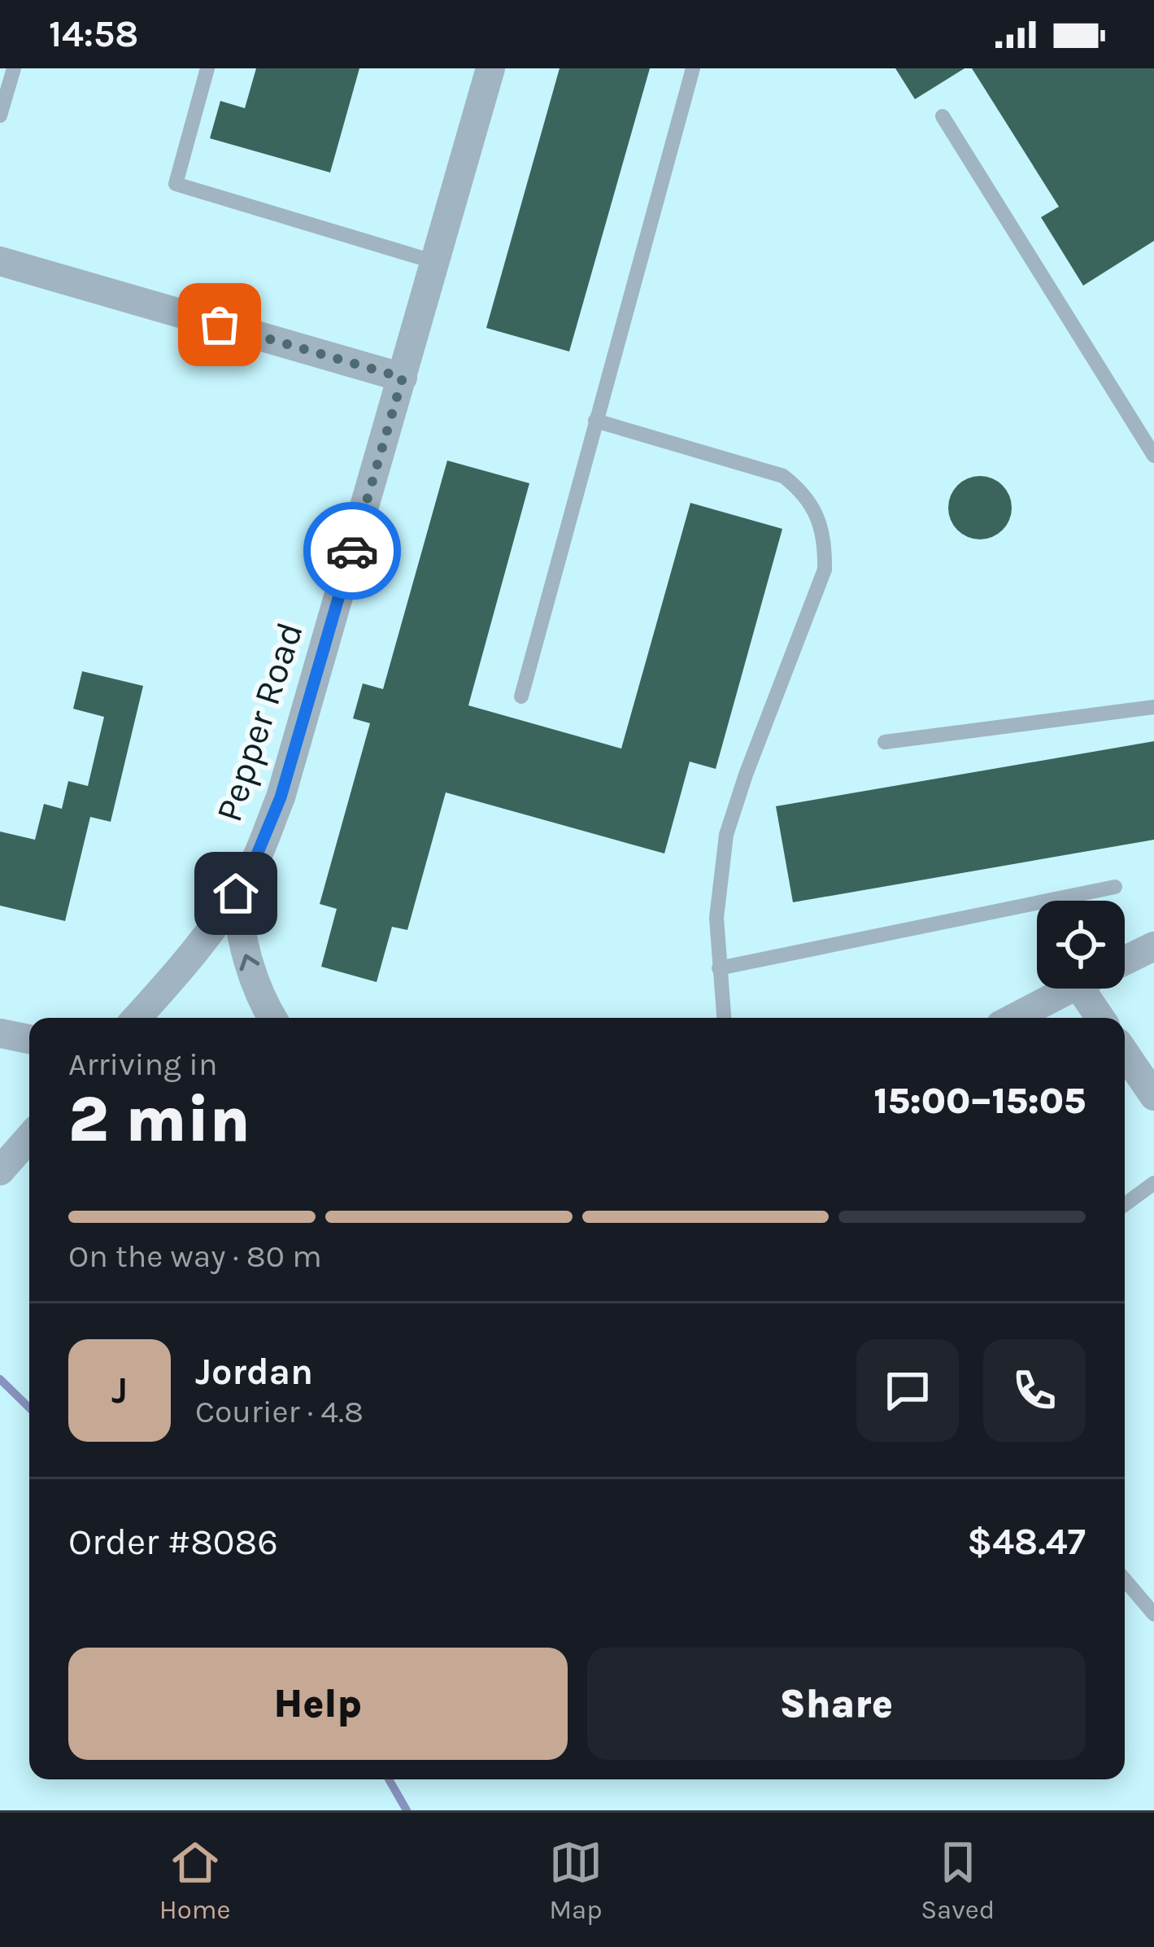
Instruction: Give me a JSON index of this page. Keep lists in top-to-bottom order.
{
  "streets": {
    "street": ["Pepper Road"]
  },
  "page": {
    "status": "14:58",
    "heading": ["2 min", "Arriving in", "15:00–15:05"],
    "panel": [
      "Jordan",
      "Courier · 4.8",
      "Order #8086",
      "$48.47"
    ],
    "bar": "On the way · 80 m",
    "round": "J",
    "buttons": ["Help", "Share"],
    "tabs": ["Home", "Map", "Saved"]
  }
}
